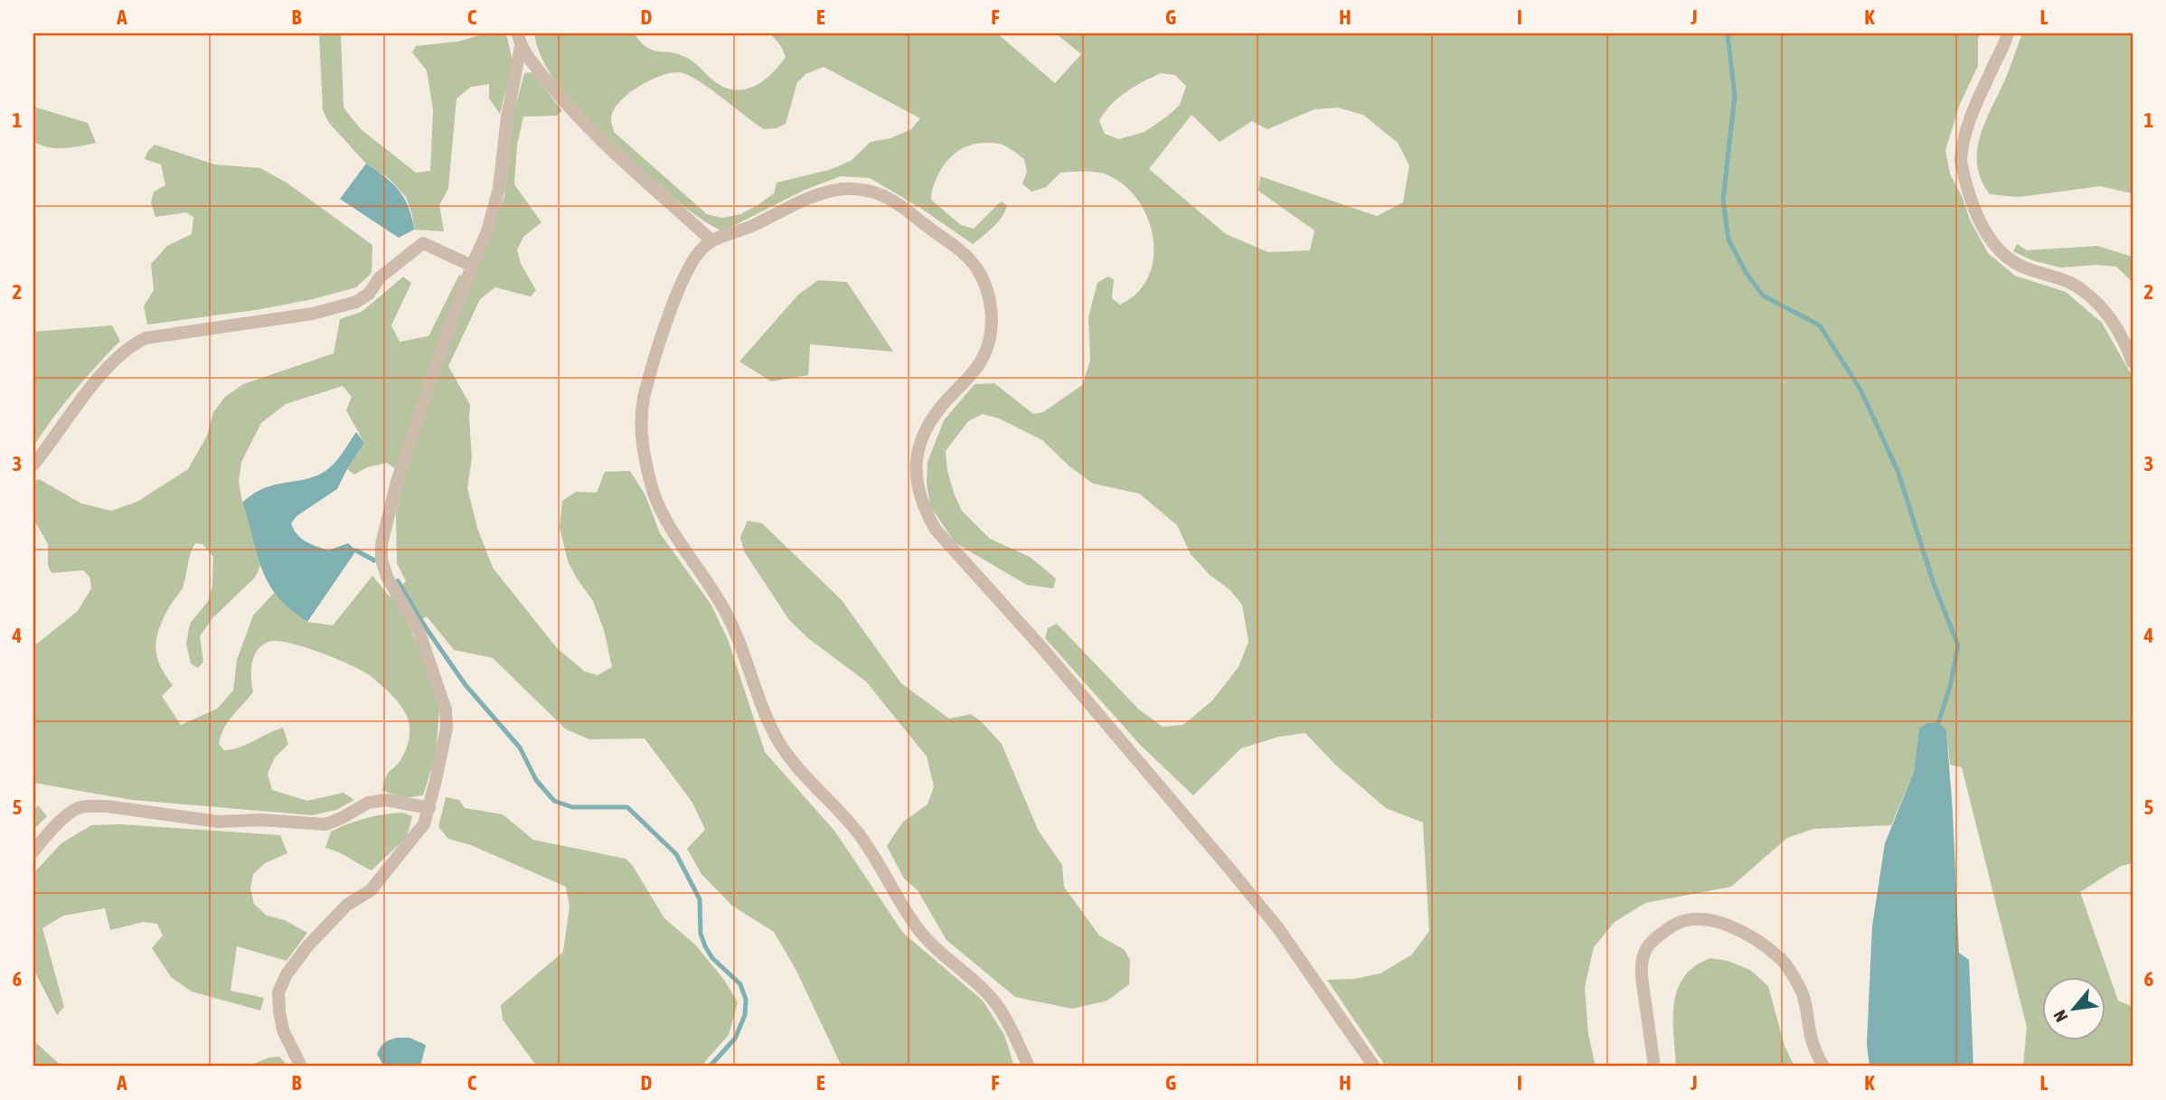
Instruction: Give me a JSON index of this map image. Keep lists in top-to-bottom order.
{
  "north": "bottom left",
  "grid": {
    "columns": [
      "A",
      "B",
      "C",
      "D",
      "E",
      "F",
      "G",
      "H",
      "I",
      "J",
      "K",
      "L"
    ],
    "rows": [
      "1",
      "2",
      "3",
      "4",
      "5",
      "6"
    ]
  }
}
